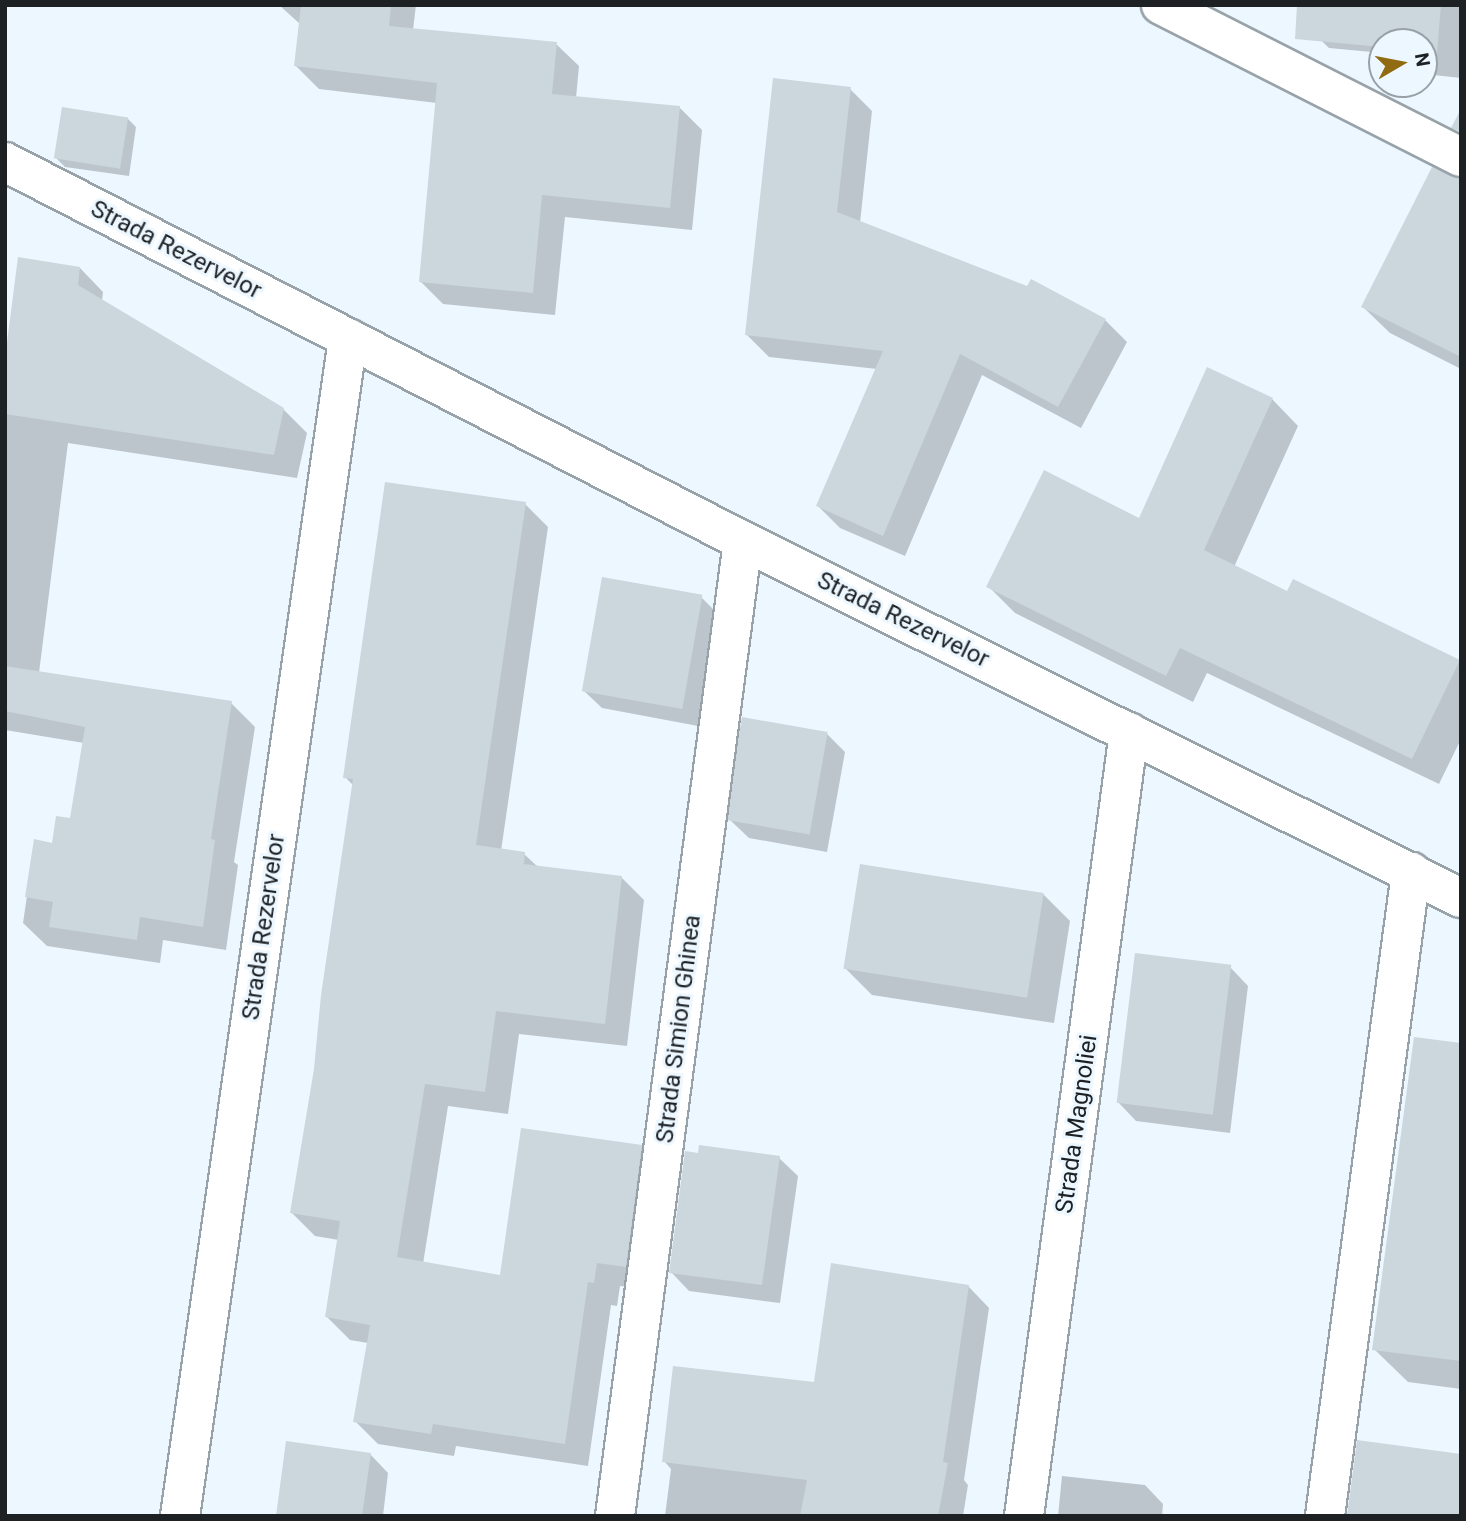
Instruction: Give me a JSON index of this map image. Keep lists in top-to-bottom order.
{
  "streets": {
    "street": ["Strada Rezervelor", "Strada Simion Ghinea", "Strada Magnoliei"]
  },
  "crossings": [
    ["Strada Rezervelor", "Strada Simion Ghinea"],
    ["Strada Rezervelor", "Strada Magnoliei"]
  ],
  "north": "right"
}
